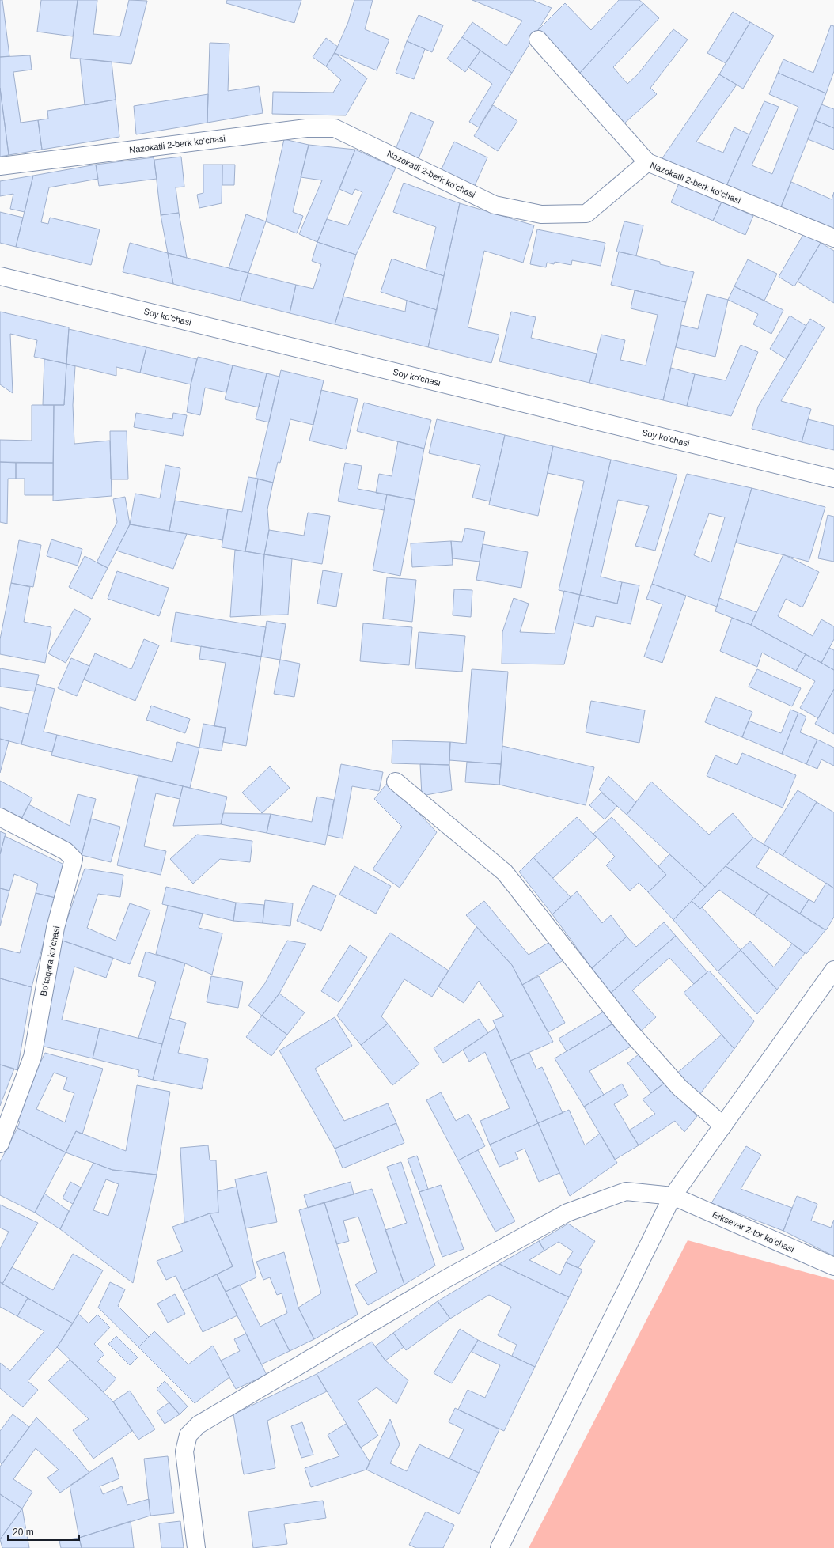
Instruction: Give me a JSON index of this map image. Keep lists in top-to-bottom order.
{
  "streets": {
    "street": [
      "Nazokatli 2-berk koʻchasi",
      "Soy ko'chasi",
      "Boʻtaqara koʻchasi",
      "Erksevar 2-tor koʻchasi"
    ]
  },
  "scale_bar": "20 m"
}
